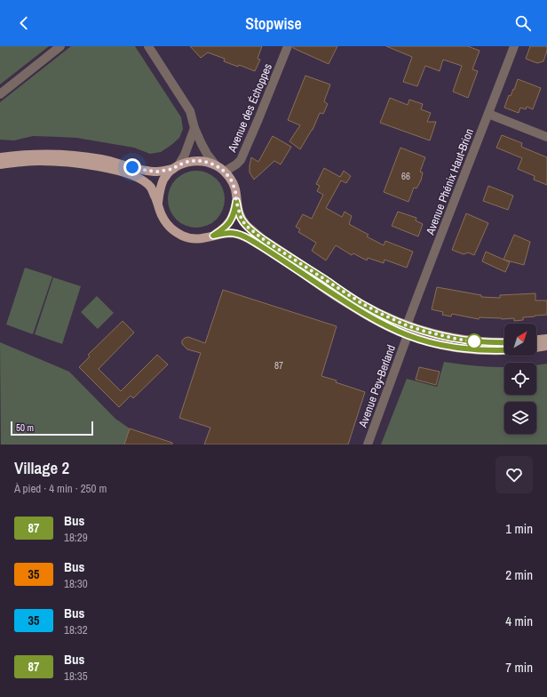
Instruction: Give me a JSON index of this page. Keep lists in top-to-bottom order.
{
  "streets": {
    "street": ["Avenue des Échoppes", "Avenue Phénix Haut-Brion", "Avenue Pey-Berland"]
  },
  "lines": ["bus line 87"],
  "house_numbers": ["66", "87"],
  "scale_bar": "50 m",
  "north": "top right",
  "page": {
    "header": "Stopwise",
    "scale": "50 m",
    "heading": ["Village 2", "À pied · 4 min · 250 m"],
    "list": [
      {
        "mark": "87",
        "name": "Bus",
        "note": "18:29",
        "value": "1 min"
      },
      {
        "mark": "35",
        "name": "Bus",
        "note": "18:30",
        "value": "2 min"
      },
      {
        "mark": "35",
        "name": "Bus",
        "note": "18:32",
        "value": "4 min"
      },
      {
        "mark": "87",
        "name": "Bus",
        "note": "18:35",
        "value": "7 min"
      }
    ]
  }
}
